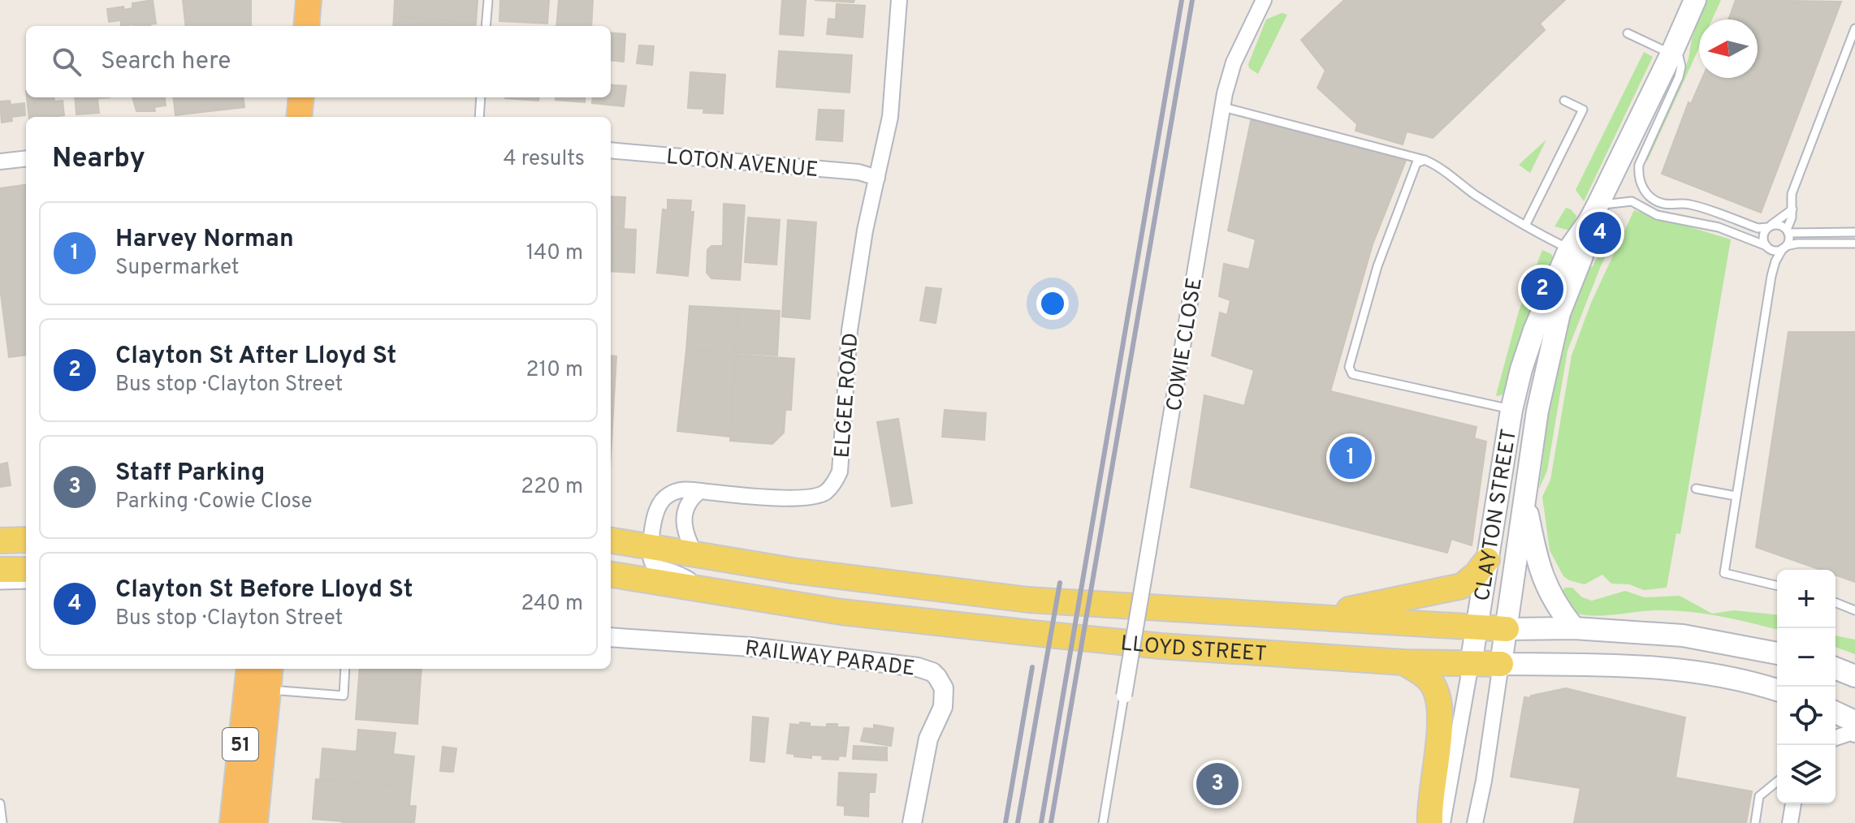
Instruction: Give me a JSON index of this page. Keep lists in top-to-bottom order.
{
  "streets": {
    "highway": ["51"],
    "main road": ["CLAYTON STREET", "LLOYD STREET"],
    "street": [
      "LOTON AVENUE",
      "COWIE CLOSE",
      "ELGEE ROAD",
      "RAILWAY PARADE"
    ]
  },
  "crossings": [
    ["LOTON AVENUE", "ELGEE ROAD"],
    ["ELGEE ROAD", "LLOYD STREET"],
    ["CLAYTON STREET", "LLOYD STREET"]
  ],
  "north": "left",
  "page": {
    "search": "Search here",
    "heading": ["Nearby", "4 results"],
    "list": [
      {
        "mark": "1",
        "name": "Harvey Norman",
        "note": "Supermarket",
        "value": "140 m"
      },
      {
        "mark": "2",
        "name": "Clayton St After Lloyd St",
        "note": "Bus stop · Clayton Street",
        "value": "210 m"
      },
      {
        "mark": "3",
        "name": "Staff Parking",
        "note": "Parking · Cowie Close",
        "value": "220 m"
      },
      {
        "mark": "4",
        "name": "Clayton St Before Lloyd St",
        "note": "Bus stop · Clayton Street",
        "value": "240 m"
      }
    ],
    "pins": [
      "4",
      "2",
      "1",
      "3"
    ],
    "map_buttons": ["+", "−"]
  }
}
